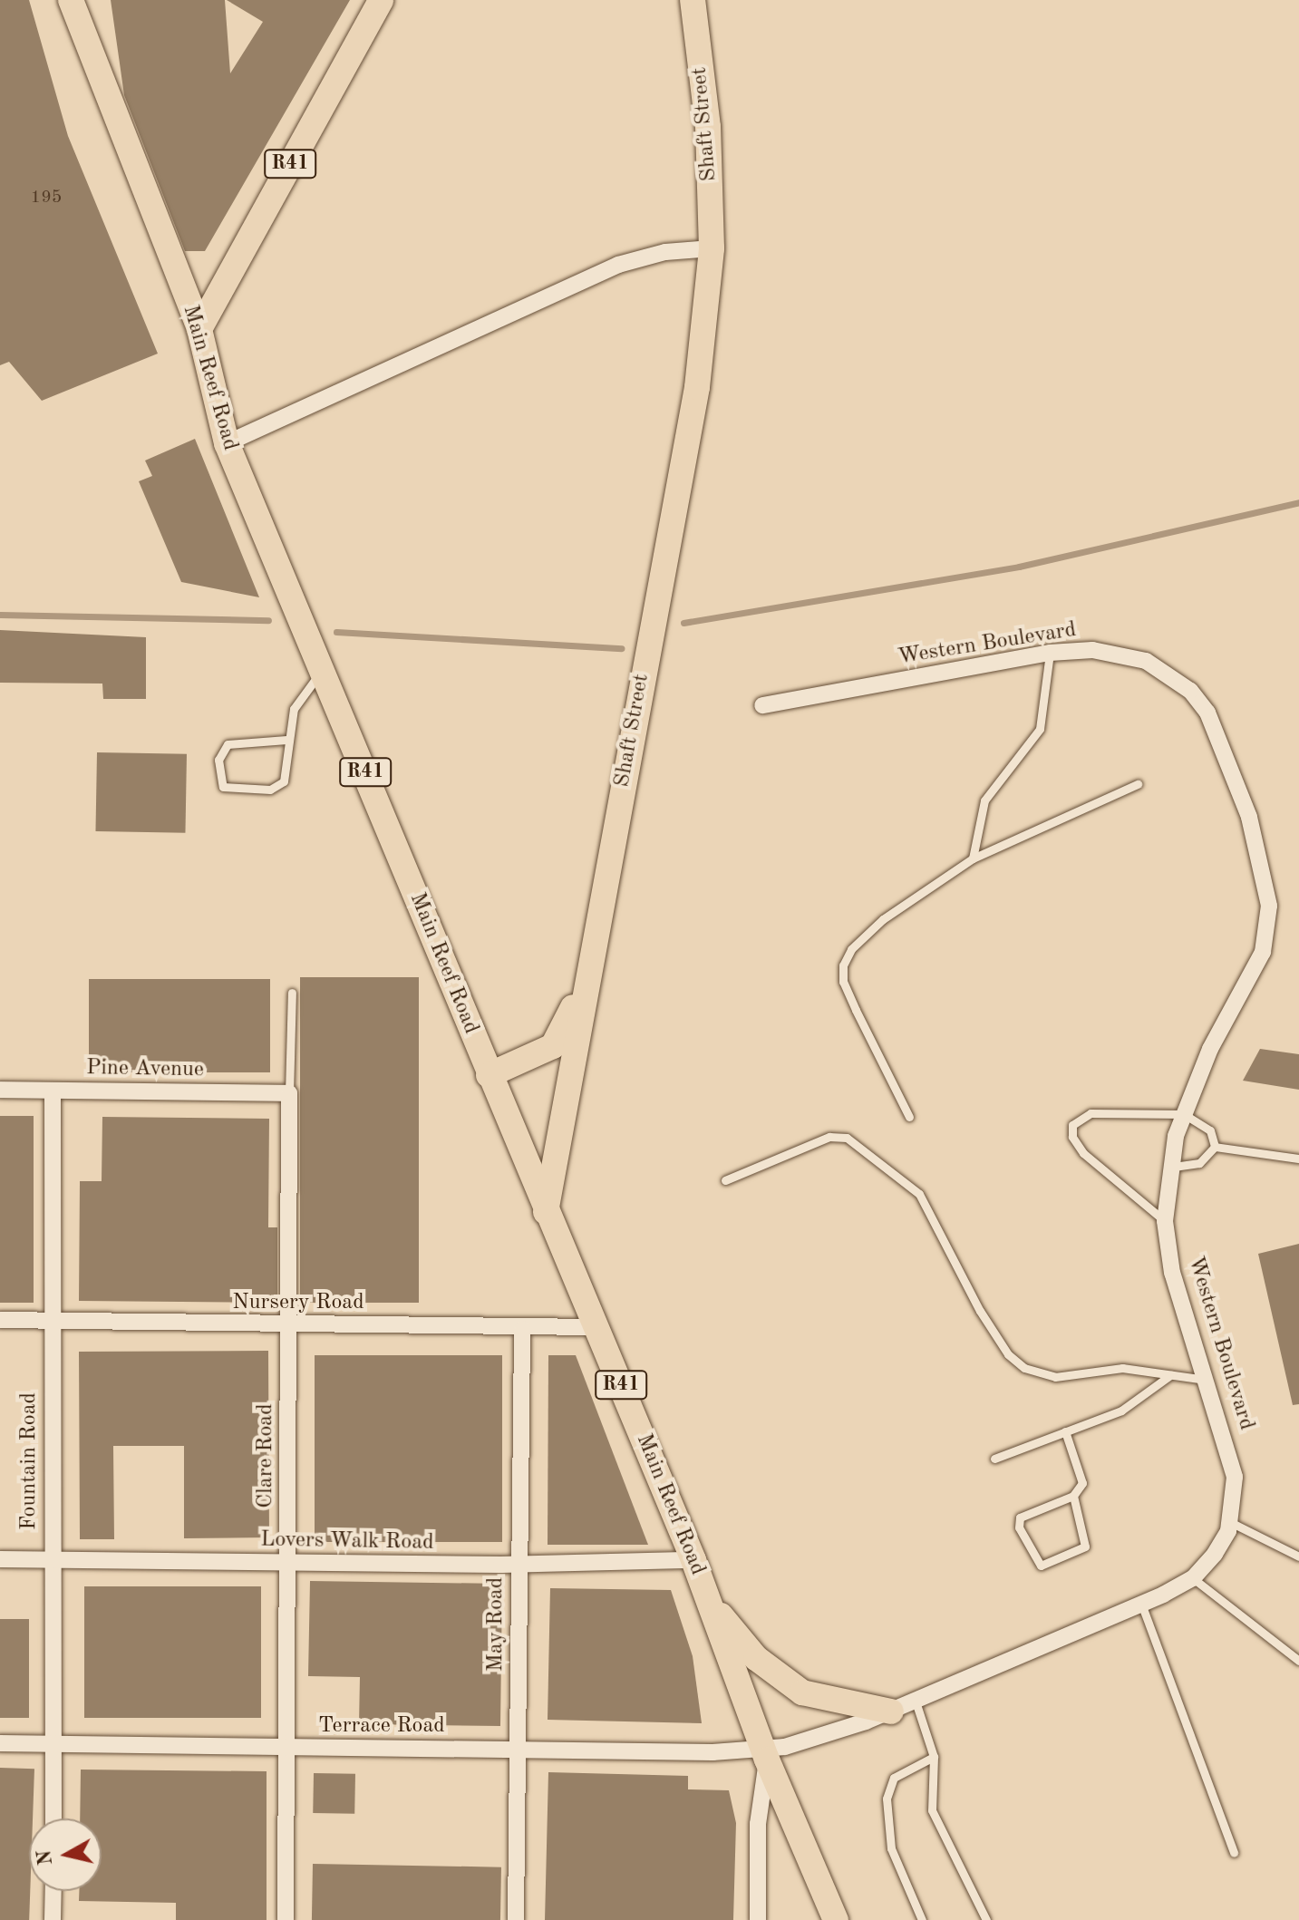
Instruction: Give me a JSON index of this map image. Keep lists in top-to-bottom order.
{
  "streets": {
    "main road": ["Shaft Street", "R41", "Main Reef Road"],
    "street": [
      "Western Boulevard",
      "Pine Avenue",
      "Nursery Road",
      "Clare Road",
      "Fountain Road",
      "Lovers Walk Road",
      "May Road",
      "Terrace Road"
    ]
  },
  "crossings": [
    ["Shaft Street", "Main Reef Road"],
    ["R41", "Main Reef Road"],
    ["Main Reef Road", "Western Boulevard"],
    ["Main Reef Road", "Nursery Road"],
    ["Main Reef Road", "Lovers Walk Road"],
    ["Main Reef Road", "Terrace Road"],
    ["Western Boulevard", "Terrace Road"],
    ["Pine Avenue", "Clare Road"],
    ["Pine Avenue", "Fountain Road"],
    ["Nursery Road", "Clare Road"],
    ["Nursery Road", "Fountain Road"],
    ["Nursery Road", "May Road"],
    ["Clare Road", "Lovers Walk Road"],
    ["Clare Road", "Terrace Road"],
    ["Fountain Road", "Lovers Walk Road"],
    ["Fountain Road", "Terrace Road"],
    ["Lovers Walk Road", "May Road"],
    ["May Road", "Terrace Road"]
  ],
  "house_numbers": ["195"],
  "north": "left"
}
